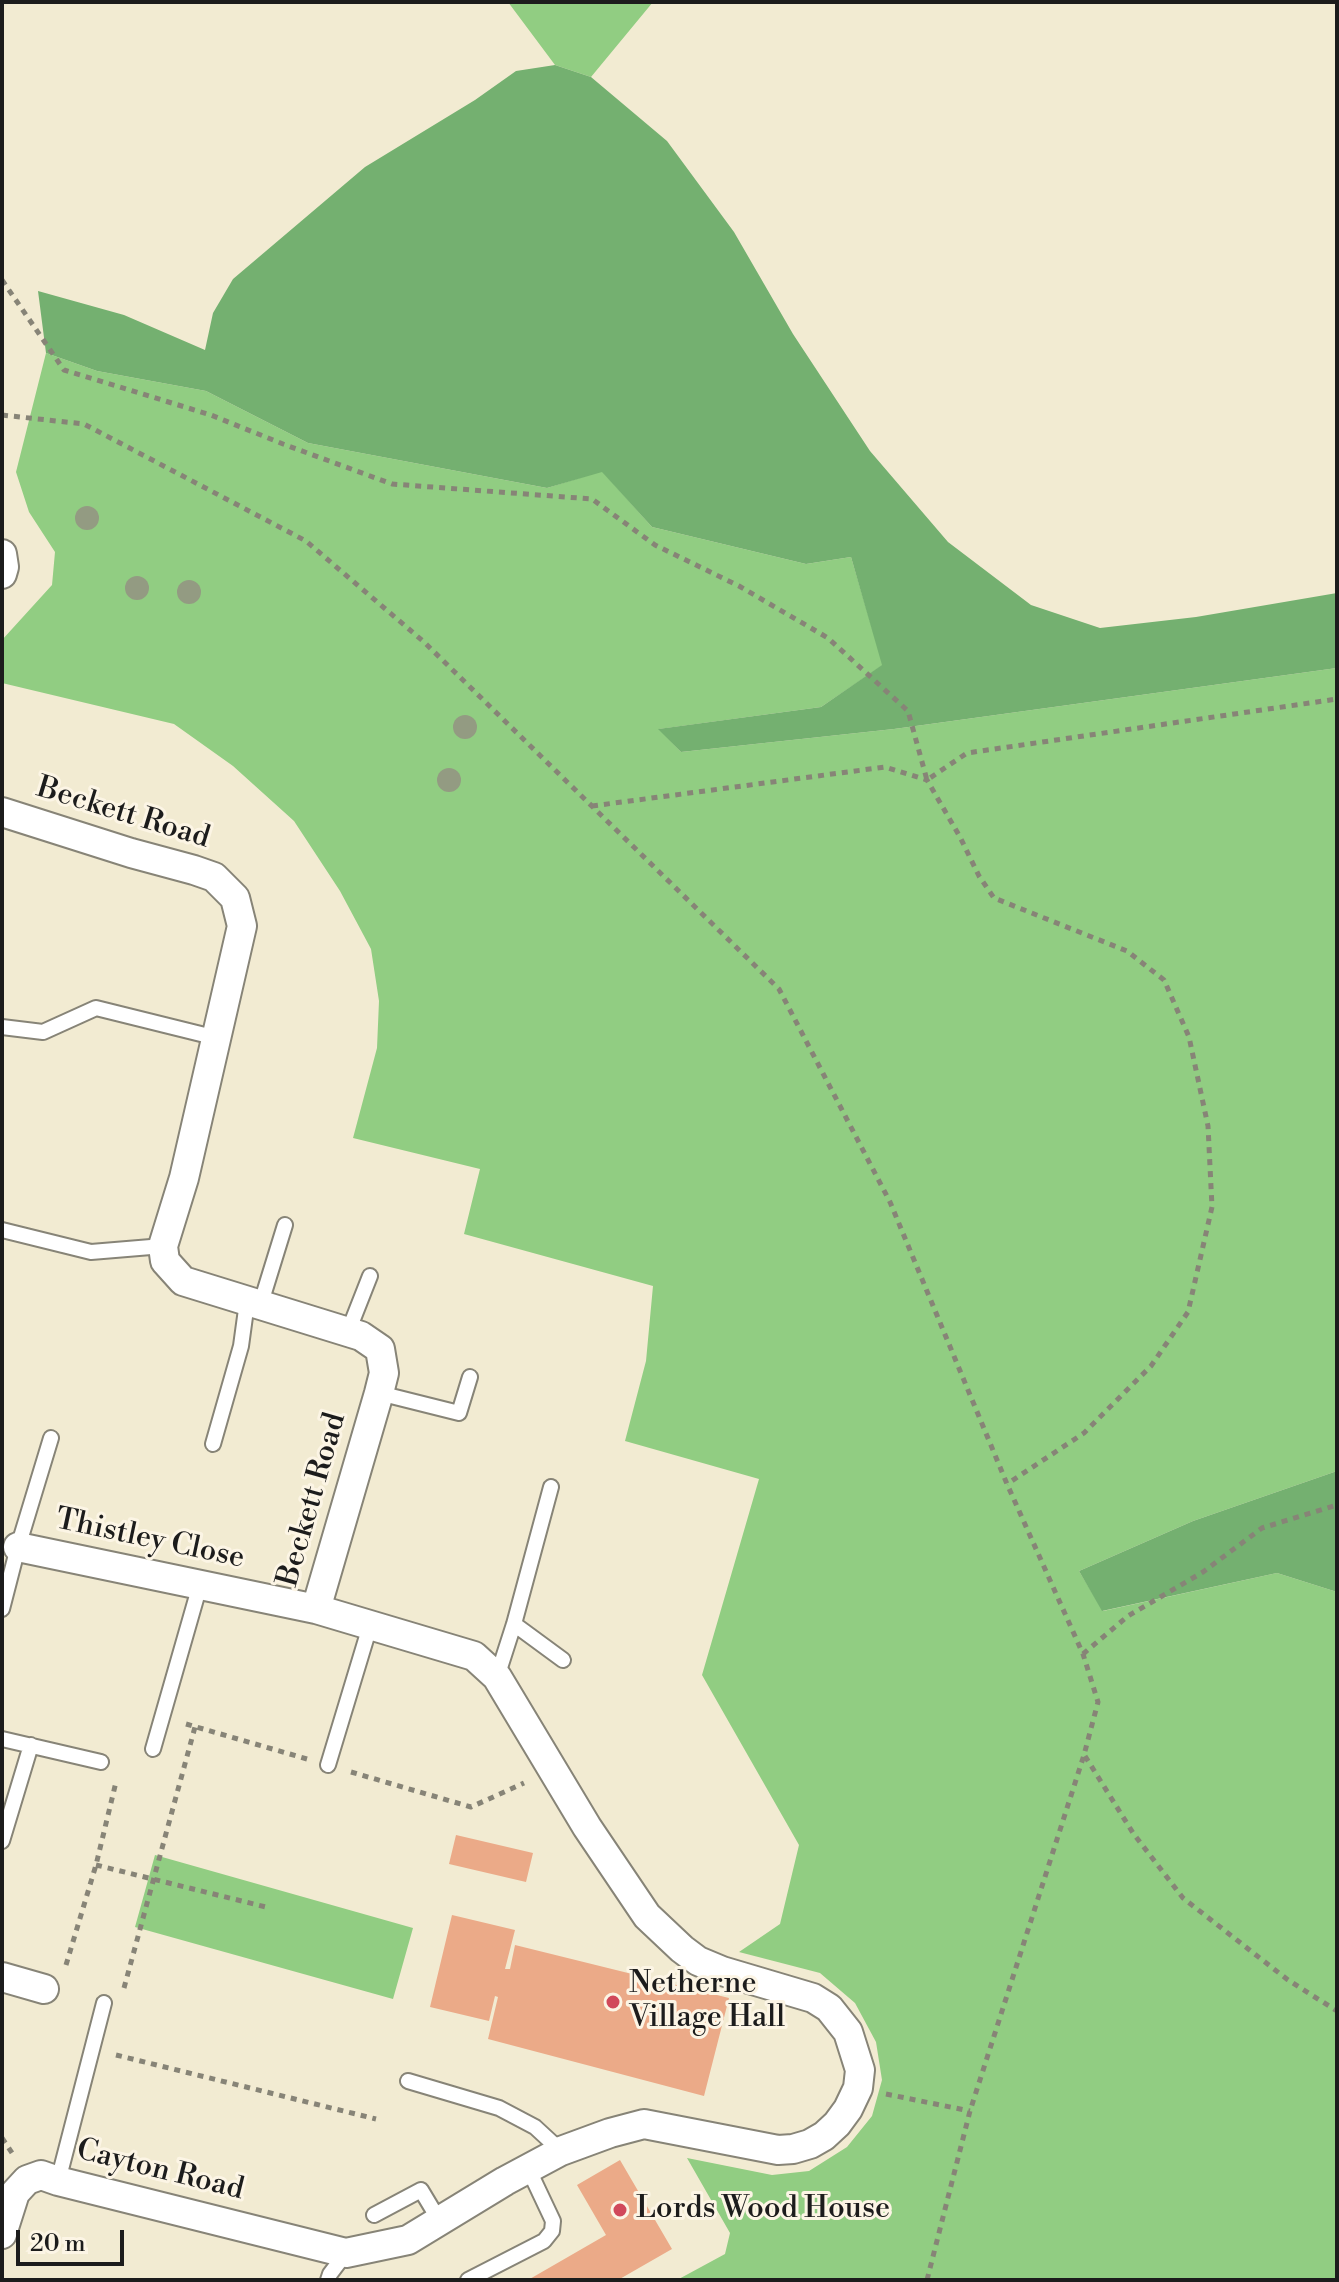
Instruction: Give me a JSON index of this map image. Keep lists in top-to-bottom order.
{
  "streets": {
    "street": ["Beckett Road", "Thistley Close", "Cayton Road"]
  },
  "crossings": [
    ["Beckett Road", "Thistley Close"],
    ["Beckett Road", "Cayton Road"]
  ],
  "places": ["Netherne Village Hall", "Lords Wood House"],
  "scale_bar": "20 m"
}
